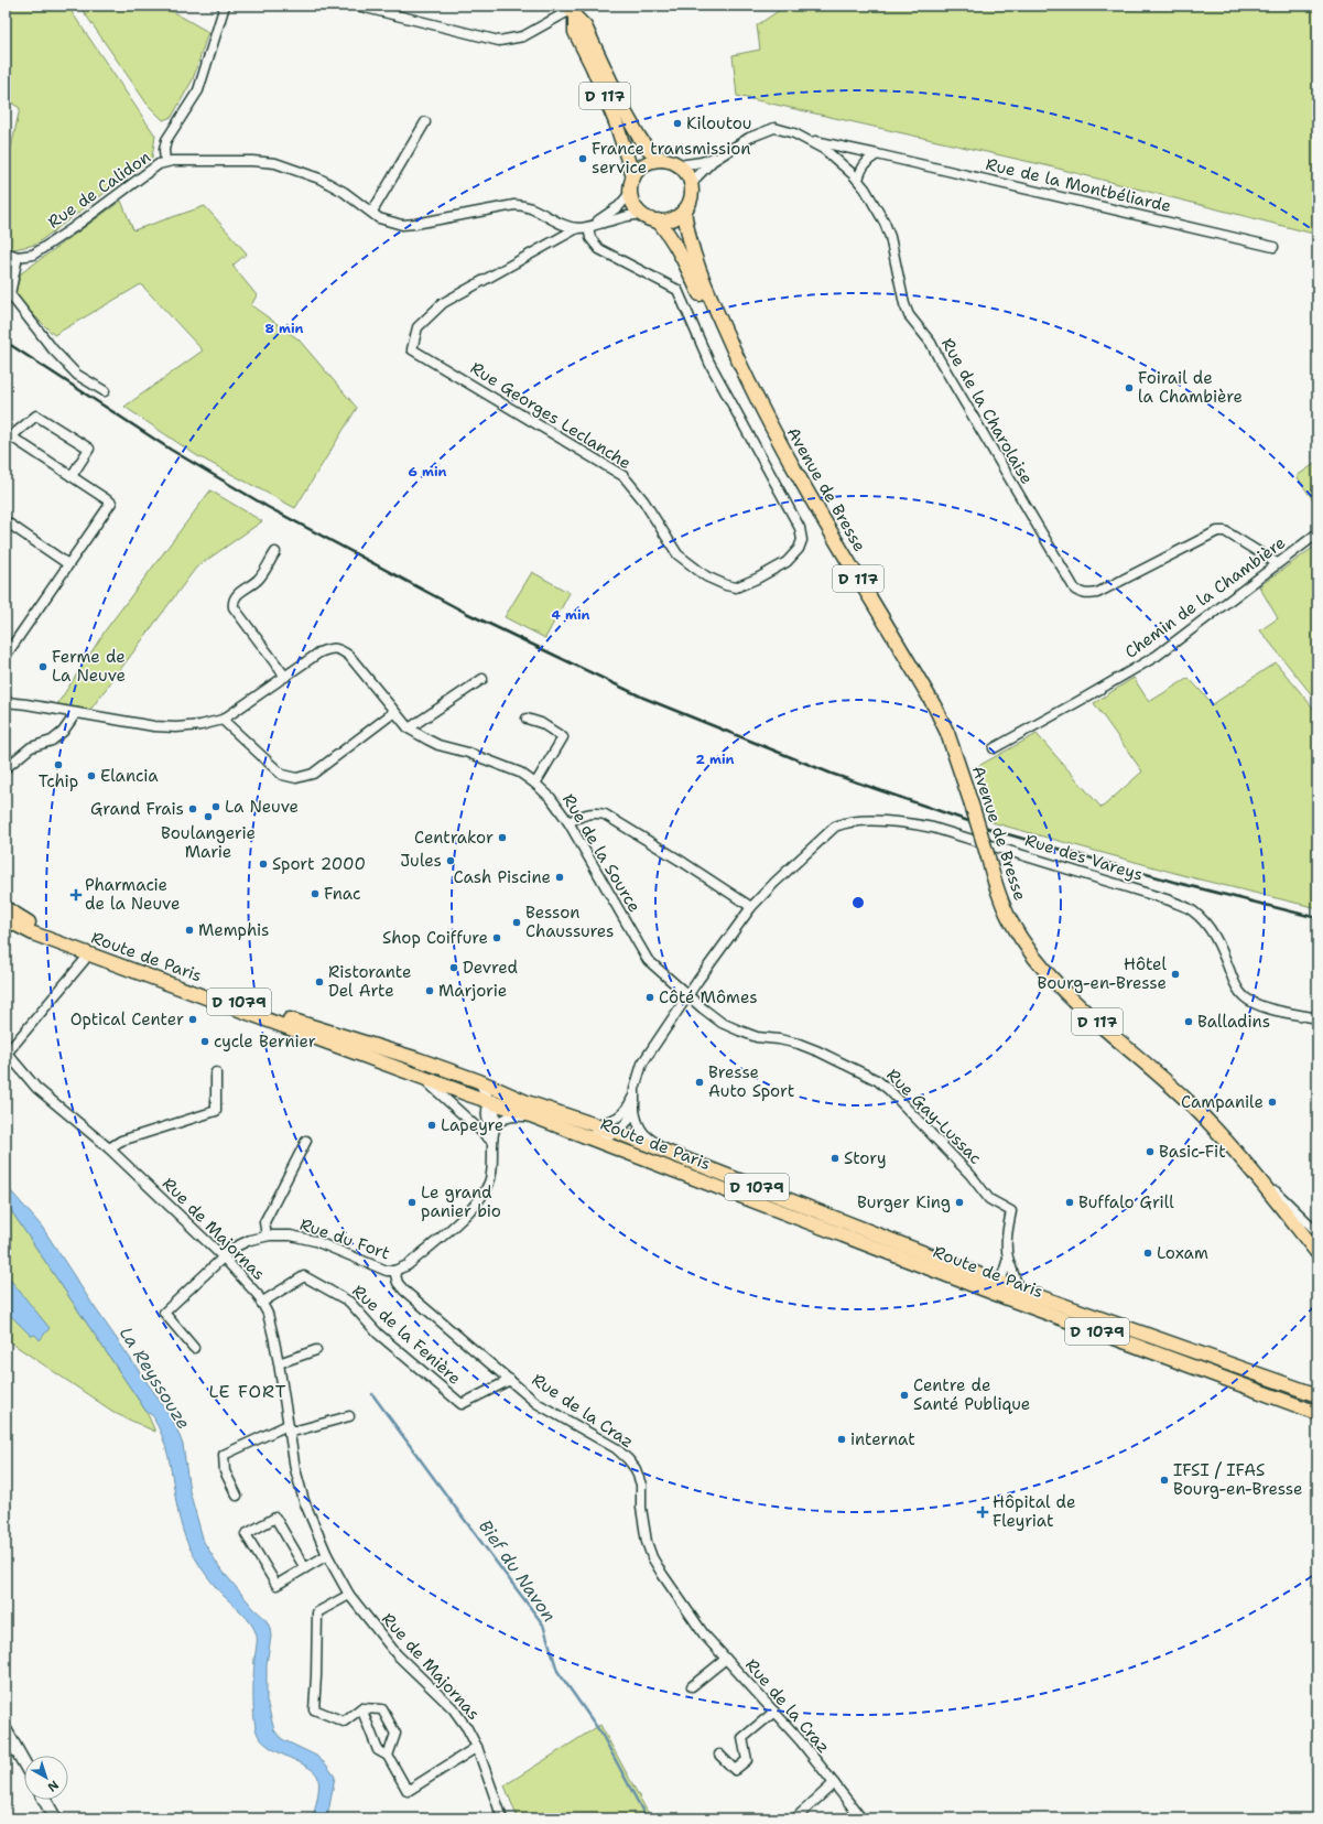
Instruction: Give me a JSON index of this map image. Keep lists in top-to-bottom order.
{
  "streets": {
    "main road": [
      "D 117",
      "Avenue de Bresse",
      "Route de Paris",
      "D 1079"
    ],
    "street": [
      "Rue de la Montbéliarde",
      "Rue de Calidon",
      "Rue de la Charolaise",
      "Rue Georges Leclanche",
      "Chemin de la Chambière",
      "Rue de la Source",
      "Rue des Vareys",
      "Rue Gay-Lussac",
      "Rue de Majornas",
      "Rue du Fort",
      "Rue de la Fenière",
      "Rue de la Craz"
    ]
  },
  "crossings": [
    ["D 117", "Rue de Calidon"],
    ["D 117", "Avenue de Bresse"],
    ["Rue de la Montbéliarde", "Rue de la Charolaise"],
    ["Rue de Calidon", "Rue Georges Leclanche"],
    ["Rue de Calidon", "Avenue de Bresse"],
    ["Rue de la Charolaise", "Chemin de la Chambière"],
    ["Rue de la Source", "Rue des Vareys"],
    ["Rue de la Source", "Rue Gay-Lussac"],
    ["Rue des Vareys", "Route de Paris"],
    ["Rue des Vareys", "Rue Gay-Lussac"],
    ["Route de Paris", "Rue Gay-Lussac"],
    ["Route de Paris", "Rue du Fort"],
    ["Rue de Majornas", "Rue du Fort"],
    ["Rue de Majornas", "Rue de la Fenière"],
    ["Rue du Fort", "Rue de la Craz"],
    ["Rue de la Fenière", "Rue de la Craz"]
  ],
  "districts": ["LE FORT"],
  "water": ["La Reyssouze", "Bief du Navon"],
  "places": {
    "other": [
      "Kiloutou",
      "France transmission service",
      "Foirail de la Chambière",
      "Ferme de La Neuve",
      "Tchip",
      "Elancia",
      "La Neuve",
      "Grand Frais",
      "Boulangerie Marie",
      "Centrakor",
      "Jules",
      "Sport 2000",
      "Cash Piscine",
      "Fnac",
      "Besson Chaussures",
      "Memphis",
      "Shop Coiffure",
      "Devred",
      "Hôtel Bourg-en-Bresse",
      "Ristorante Del Arte",
      "Marjorie",
      "Côté Mômes",
      "Optical Center",
      "Balladins",
      "cycle Bernier",
      "Bresse Auto Sport",
      "Campanile",
      "Lapeyre",
      "Basic-Fit",
      "Story",
      "Le grand panier bio",
      "Burger King",
      "Buffalo Grill",
      "Loxam",
      "Centre de Santé Publique",
      "internat",
      "IFSI / IFAS Bourg-en-Bresse"
    ],
    "health": ["Pharmacie de la Neuve", "Hôpital de Fleyriat"]
  },
  "north": "bottom right",
  "rings": [
    "8 min",
    "6 min",
    "4 min",
    "2 min"
  ]
}
